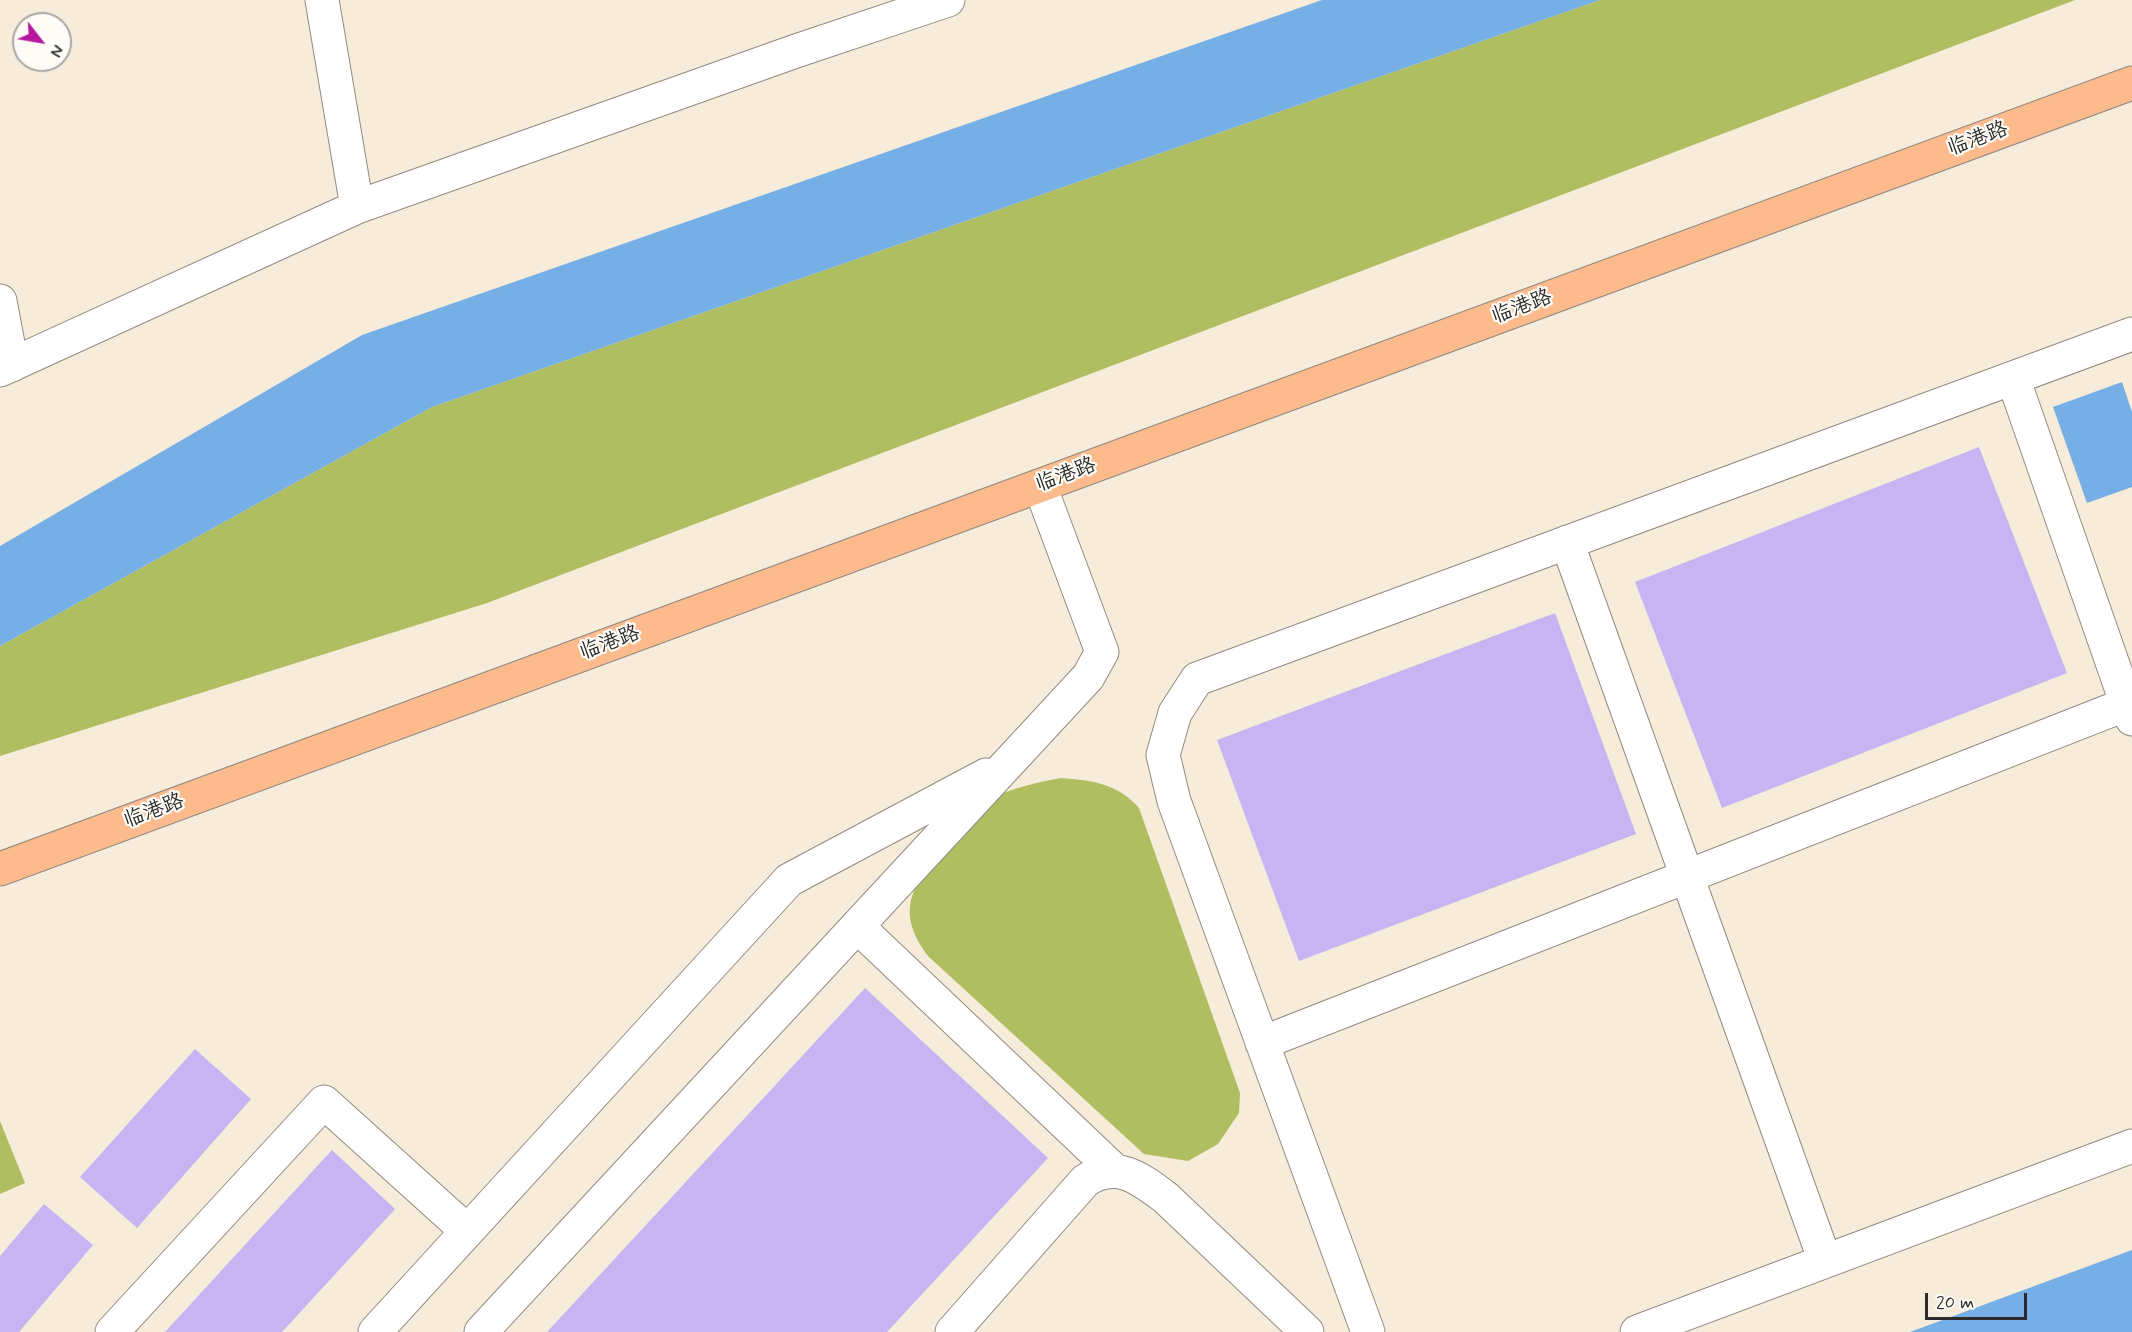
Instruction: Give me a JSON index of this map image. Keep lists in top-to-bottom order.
{
  "streets": {
    "main road": ["临港路"]
  },
  "scale_bar": "20 m",
  "north": "bottom right"
}
